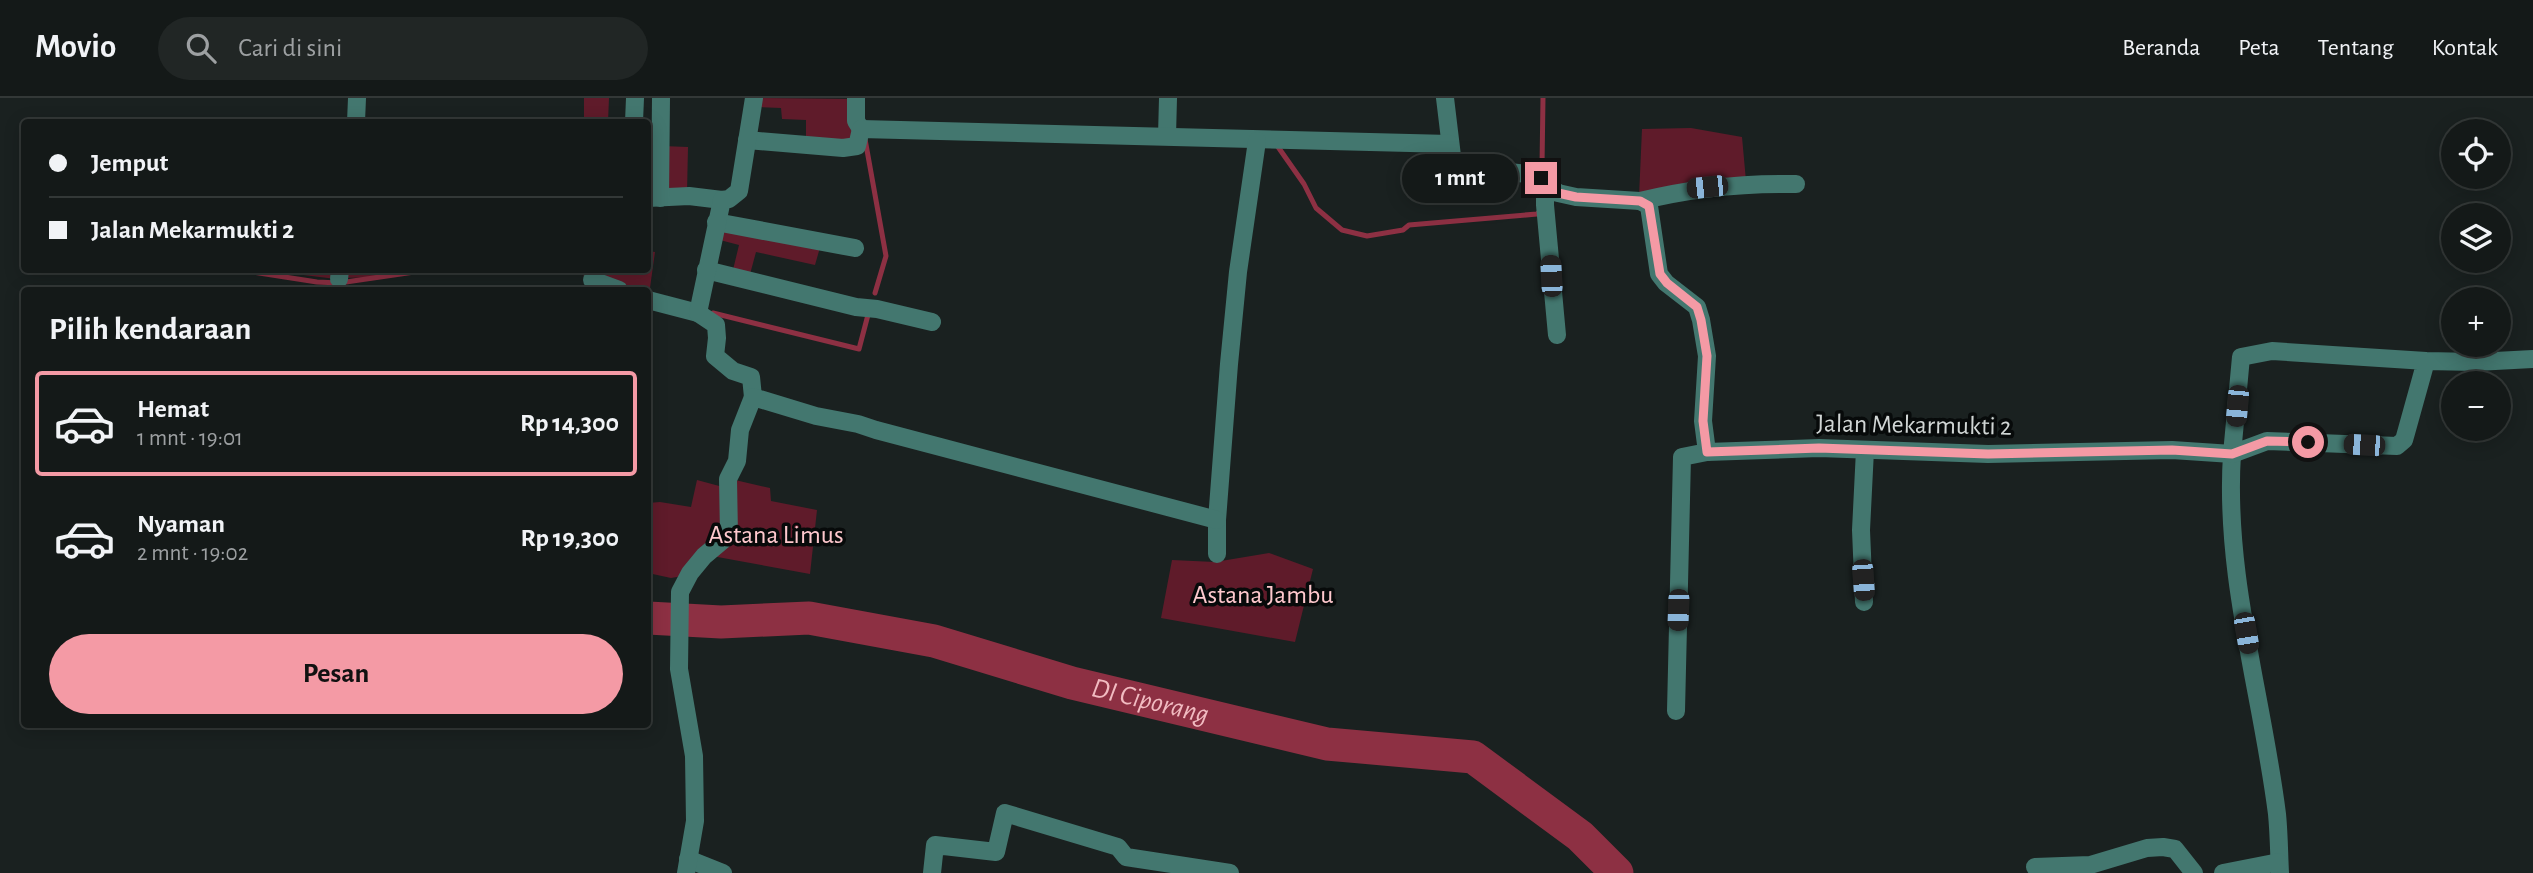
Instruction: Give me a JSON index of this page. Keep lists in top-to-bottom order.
{
  "streets": {
    "street": ["Jalan Mekarmukti 2"]
  },
  "water": ["DI Ciporang"],
  "parks": ["Astana Limus", "Astana Jambu"],
  "page": {
    "header": "Movio",
    "search": "Cari di sini",
    "nav": [
      "Beranda",
      "Peta",
      "Tentang",
      "Kontak"
    ],
    "map_buttons": ["+", "−"],
    "banner": ["Jemput", "Jalan Mekarmukti 2"],
    "bubble": "1 mnt",
    "heading": "Pilih kendaraan",
    "list": [
      {
        "name": "Hemat",
        "note": "1 mnt · 19:01",
        "value": "Rp 14,300"
      },
      {
        "name": "Nyaman",
        "note": "2 mnt · 19:02",
        "value": "Rp 19,300"
      }
    ],
    "buttons": "Pesan"
  }
}
